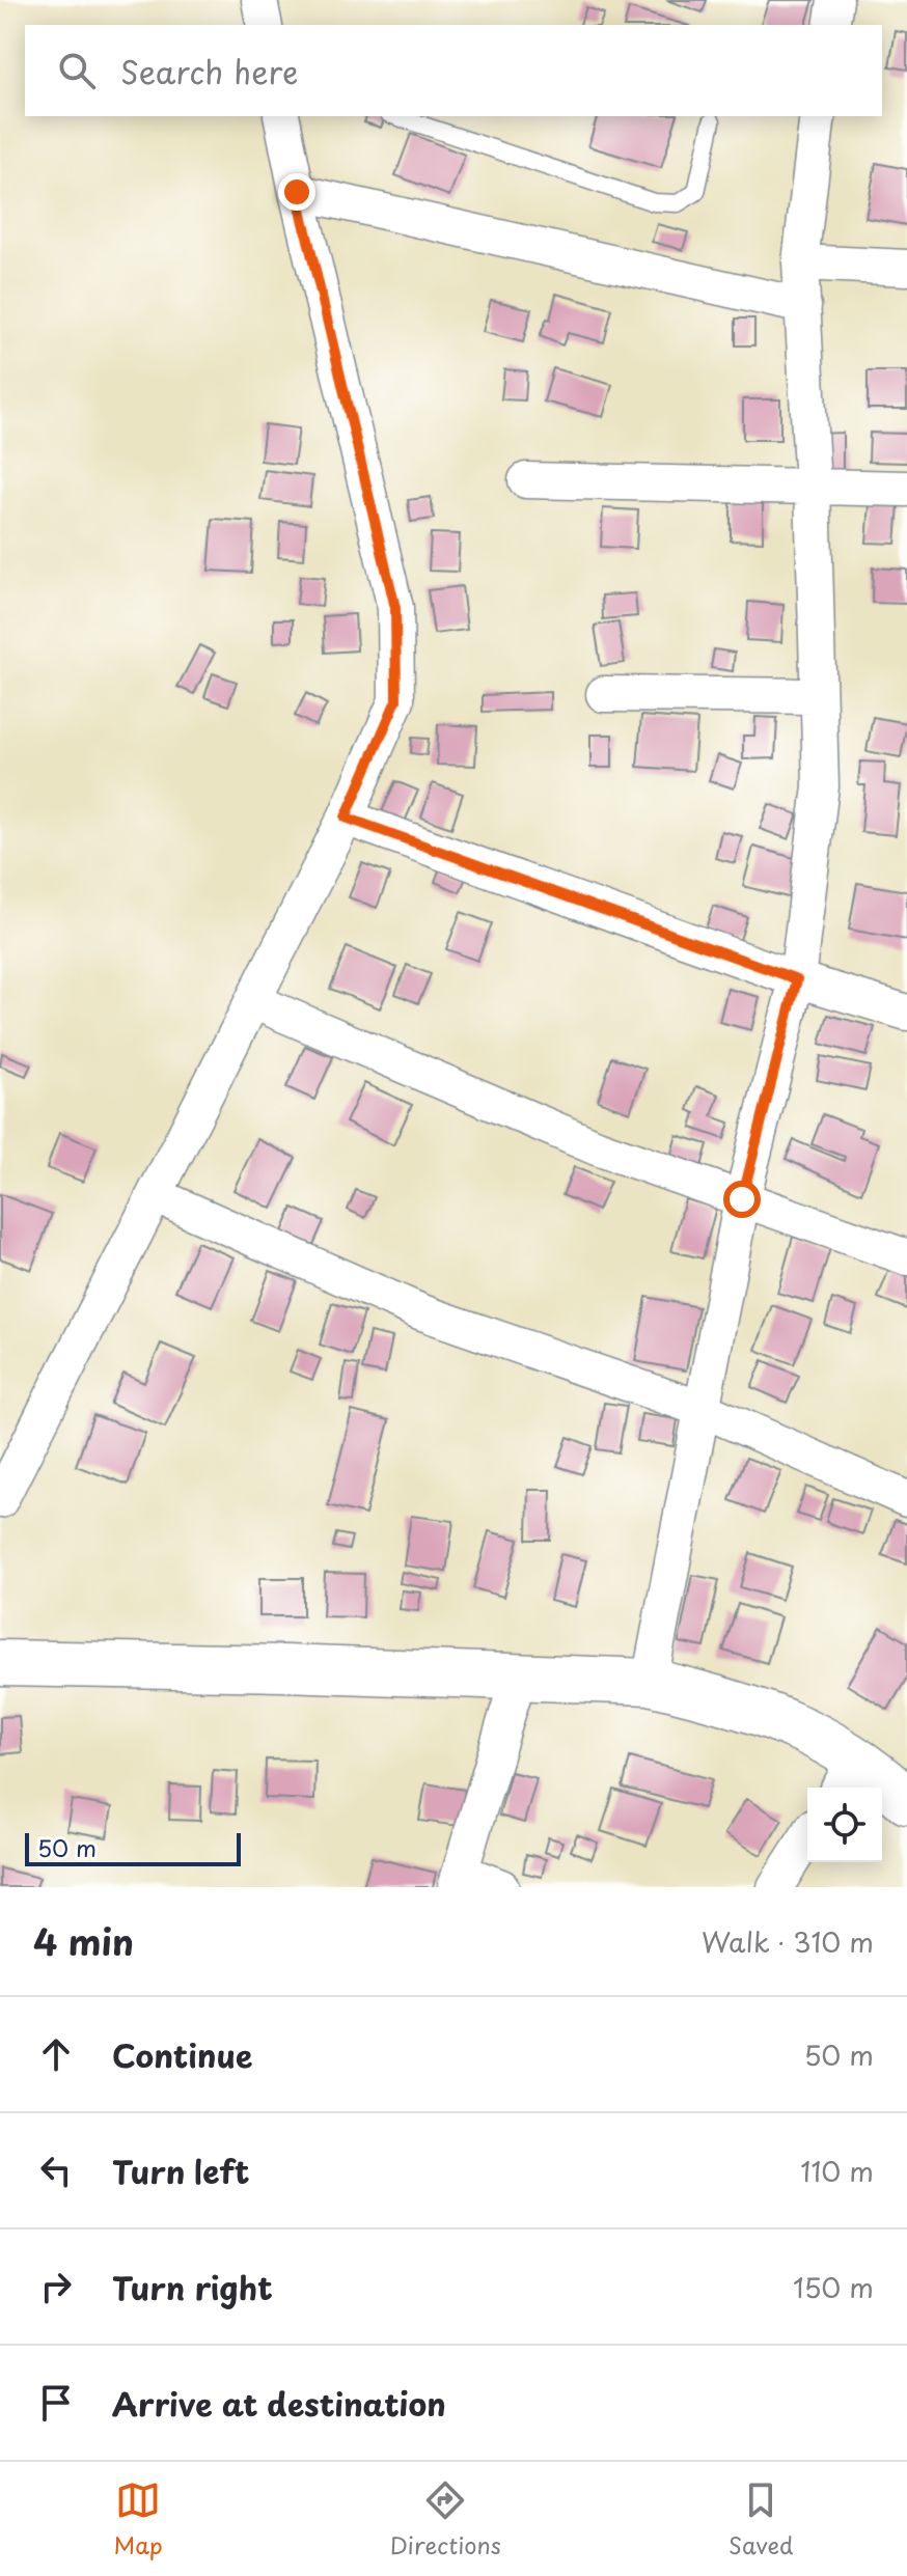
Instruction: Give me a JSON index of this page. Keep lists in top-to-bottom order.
{
  "scale_bar": "50 m",
  "page": {
    "search": "Search here",
    "scale": "50 m",
    "heading": ["4 min", "Walk · 310 m"],
    "list": [
      ["Continue", "50 m"],
      ["Turn left", "110 m"],
      ["Turn right", "150 m"],
      "Arrive at destination"
    ],
    "nav": ["Map", "Directions", "Saved"]
  }
}
